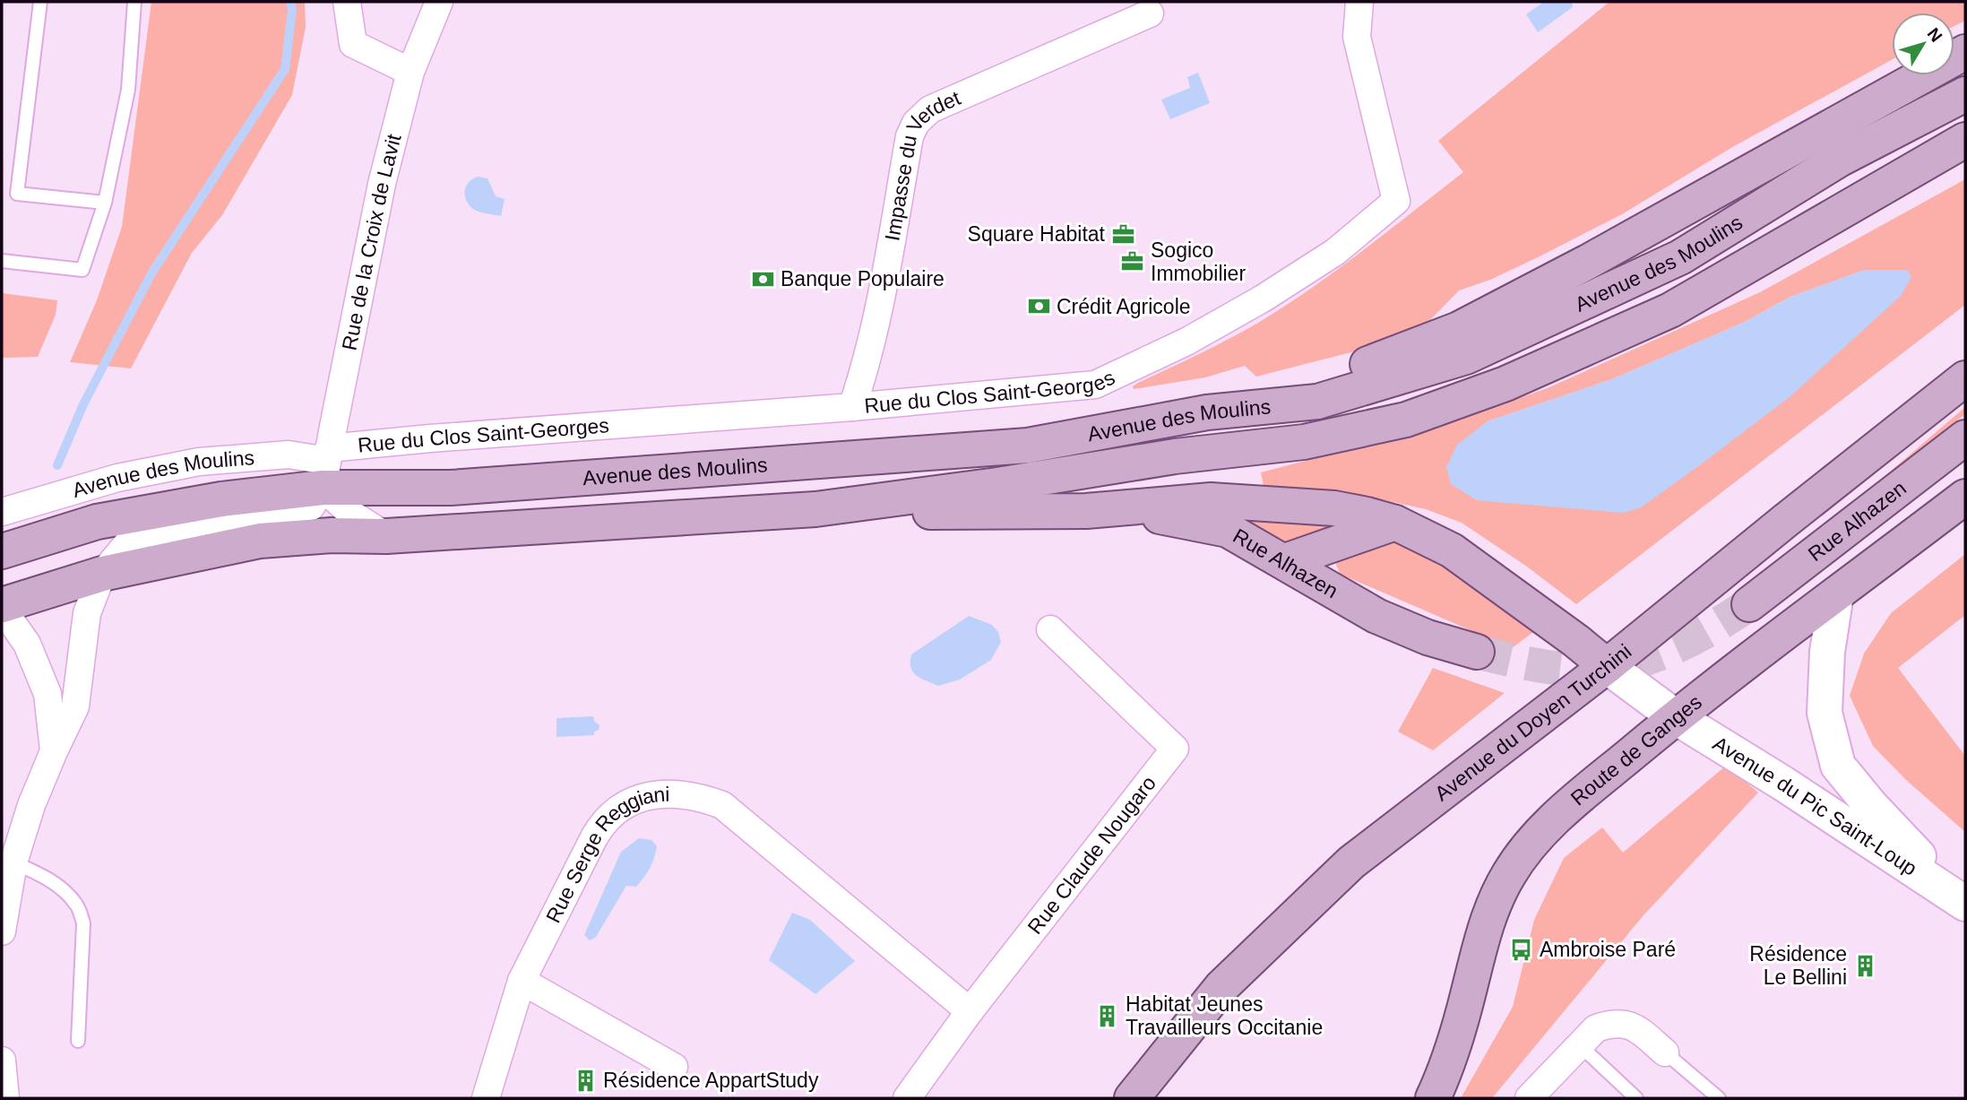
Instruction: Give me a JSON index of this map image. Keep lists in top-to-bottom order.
{
  "streets": {
    "main road": [
      "Avenue des Moulins",
      "Rue Alhazen",
      "Avenue du Doyen Turchini",
      "Route de Ganges",
      "Avenue du Pic Saint-Loup"
    ],
    "street": [
      "Impasse du Verdet",
      "Rue de la Croix de Lavit",
      "Rue du Clos Saint-Georges",
      "Rue Claude Nougaro",
      "Rue Serge Reggiani"
    ]
  },
  "crossings": [
    ["Impasse du Verdet", "Rue du Clos Saint-Georges"],
    ["Rue de la Croix de Lavit", "Avenue des Moulins"],
    ["Rue de la Croix de Lavit", "Rue du Clos Saint-Georges"],
    ["Avenue des Moulins", "Rue du Clos Saint-Georges"],
    ["Avenue des Moulins", "Rue Alhazen"],
    ["Avenue des Moulins", "Avenue du Doyen Turchini"],
    ["Avenue des Moulins", "Avenue du Pic Saint-Loup"],
    ["Avenue du Doyen Turchini", "Avenue du Pic Saint-Loup"],
    ["Route de Ganges", "Avenue du Pic Saint-Loup"],
    ["Rue Claude Nougaro", "Rue Serge Reggiani"]
  ],
  "places": {
    "office": ["Square Habitat", "Sogico Immobilier"],
    "bank": ["Banque Populaire", "Crédit Agricole"],
    "bus stop": ["Ambroise Paré"],
    "building": ["Résidence Le Bellini", "Habitat Jeunes Travailleurs Occitanie", "Résidence AppartStudy"]
  },
  "north": "top right"
}
